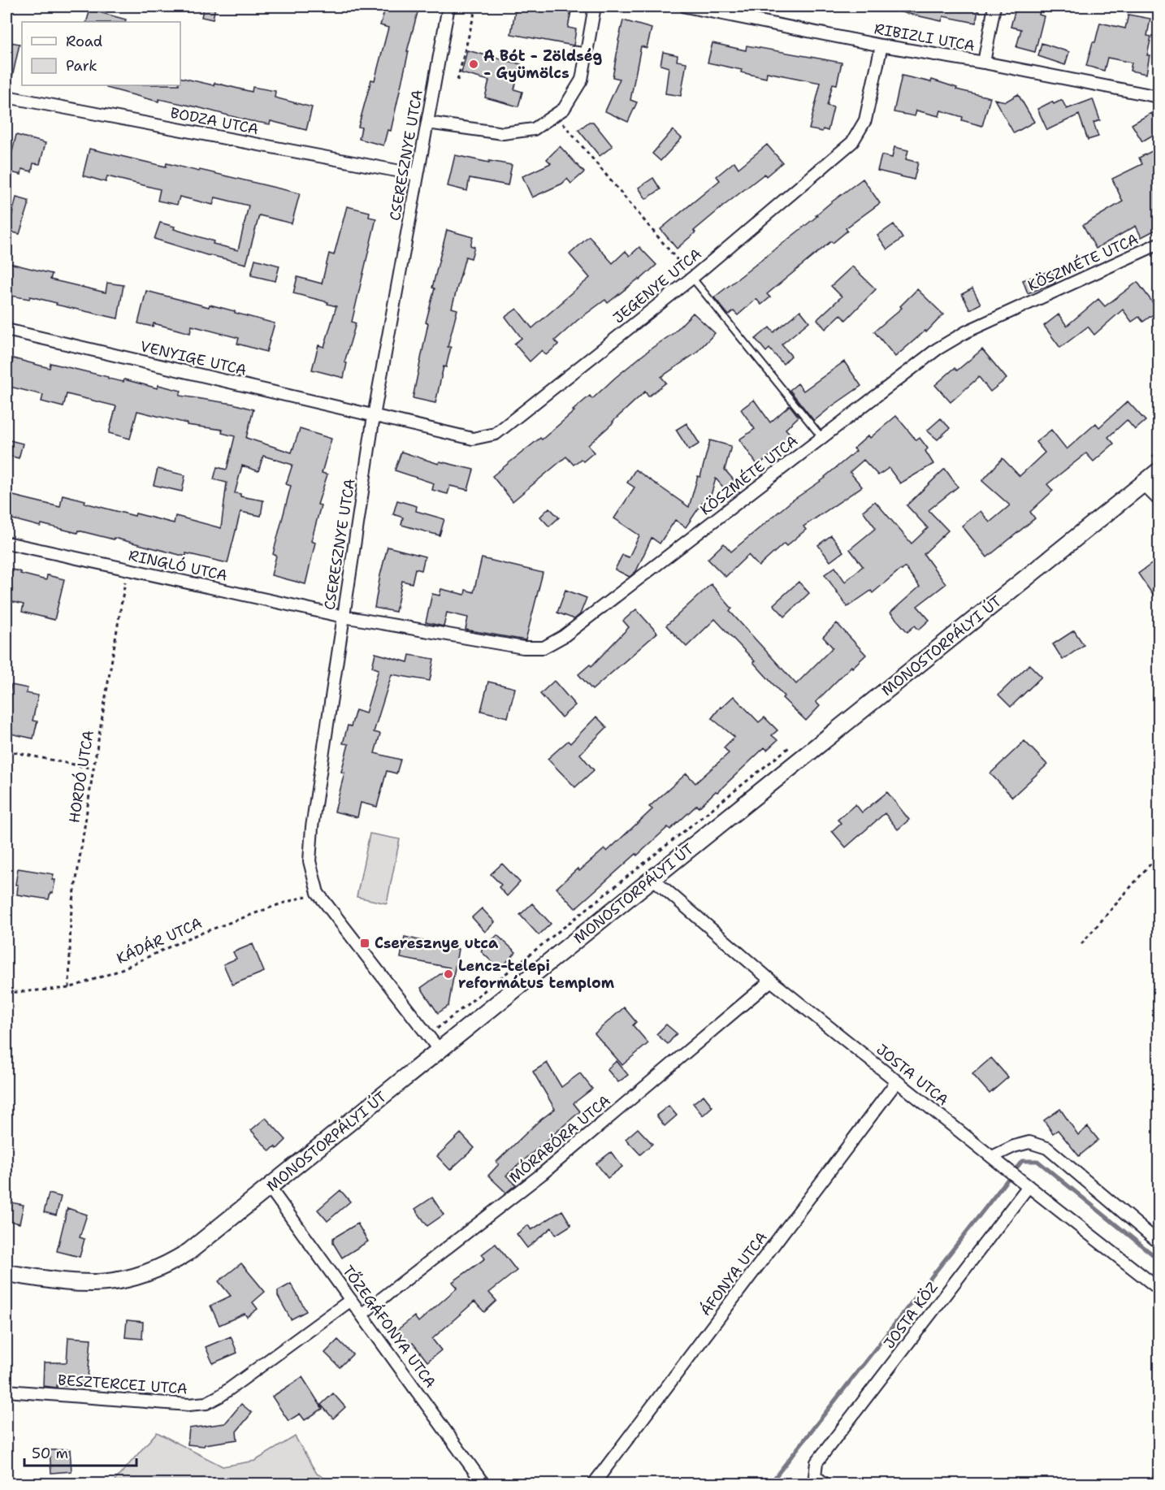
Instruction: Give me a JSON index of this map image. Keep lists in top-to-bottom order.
{
  "streets": {
    "street": [
      "RIBIZLI UTCA",
      "BODZA UTCA",
      "CSERESZNYE UTCA",
      "KÖSZMÉTE UTCA",
      "JEGENYE UTCA",
      "VENYIGE UTCA",
      "RINGLÓ UTCA",
      "MONOSTORPÁLYI ÚT",
      "JOSTA UTCA",
      "MÓRABÓRA UTCA",
      "ÁFONYA UTCA",
      "JOSTA KÖZ",
      "TŐZEGÁFONYA UTCA",
      "BESZTERCEI UTCA"
    ],
    "path": ["HORDÓ UTCA", "KÁDÁR UTCA"]
  },
  "crossings": [
    ["RIBIZLI UTCA", "JEGENYE UTCA"],
    ["BODZA UTCA", "CSERESZNYE UTCA"],
    ["CSERESZNYE UTCA", "KÖSZMÉTE UTCA"],
    ["CSERESZNYE UTCA", "JEGENYE UTCA"],
    ["CSERESZNYE UTCA", "VENYIGE UTCA"],
    ["CSERESZNYE UTCA", "RINGLÓ UTCA"],
    ["CSERESZNYE UTCA", "MONOSTORPÁLYI ÚT"],
    ["CSERESZNYE UTCA", "KÁDÁR UTCA"],
    ["KÖSZMÉTE UTCA", "RINGLÓ UTCA"],
    ["JEGENYE UTCA", "VENYIGE UTCA"],
    ["RINGLÓ UTCA", "HORDÓ UTCA"],
    ["MONOSTORPÁLYI ÚT", "JOSTA UTCA"],
    ["MONOSTORPÁLYI ÚT", "TŐZEGÁFONYA UTCA"],
    ["HORDÓ UTCA", "KÁDÁR UTCA"],
    ["JOSTA UTCA", "MÓRABÓRA UTCA"],
    ["JOSTA UTCA", "ÁFONYA UTCA"],
    ["JOSTA UTCA", "JOSTA KÖZ"],
    ["MÓRABÓRA UTCA", "TŐZEGÁFONYA UTCA"],
    ["TŐZEGÁFONYA UTCA", "BESZTERCEI UTCA"]
  ],
  "places": {
    "other": ["A Bót - Zöldség - Gyümölcs", "Lencz-telepi református templom"],
    "transit": ["Cseresznye utca"]
  },
  "legend": ["Road", "Park"],
  "scale_bar": "50 m"
}
